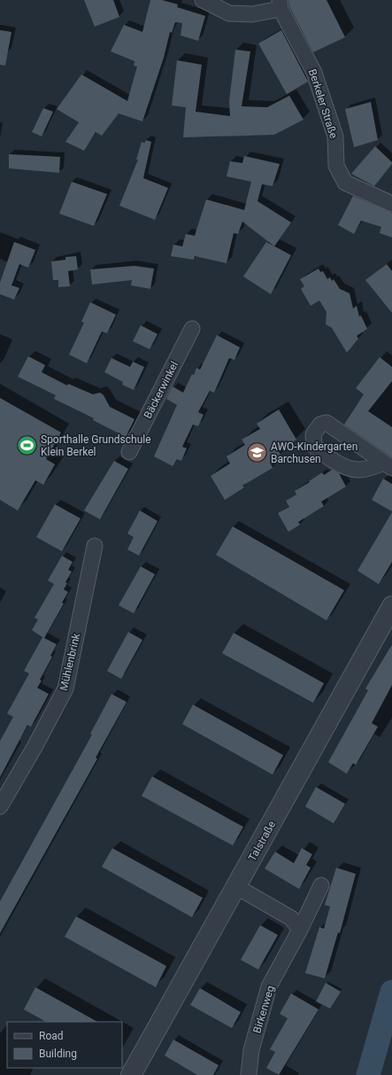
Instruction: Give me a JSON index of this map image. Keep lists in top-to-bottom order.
{
  "streets": {
    "street": [
      "Berkeler Straße",
      "Bäckerwinkel",
      "Mühlenbrink",
      "Talstraße",
      "Birkenweg"
    ]
  },
  "places": {
    "sports": ["Sporthalle Grundschule Klein Berkel"],
    "school or university": ["AWO-Kindergarten Barchusen"]
  },
  "legend": ["Road", "Building"]
}
